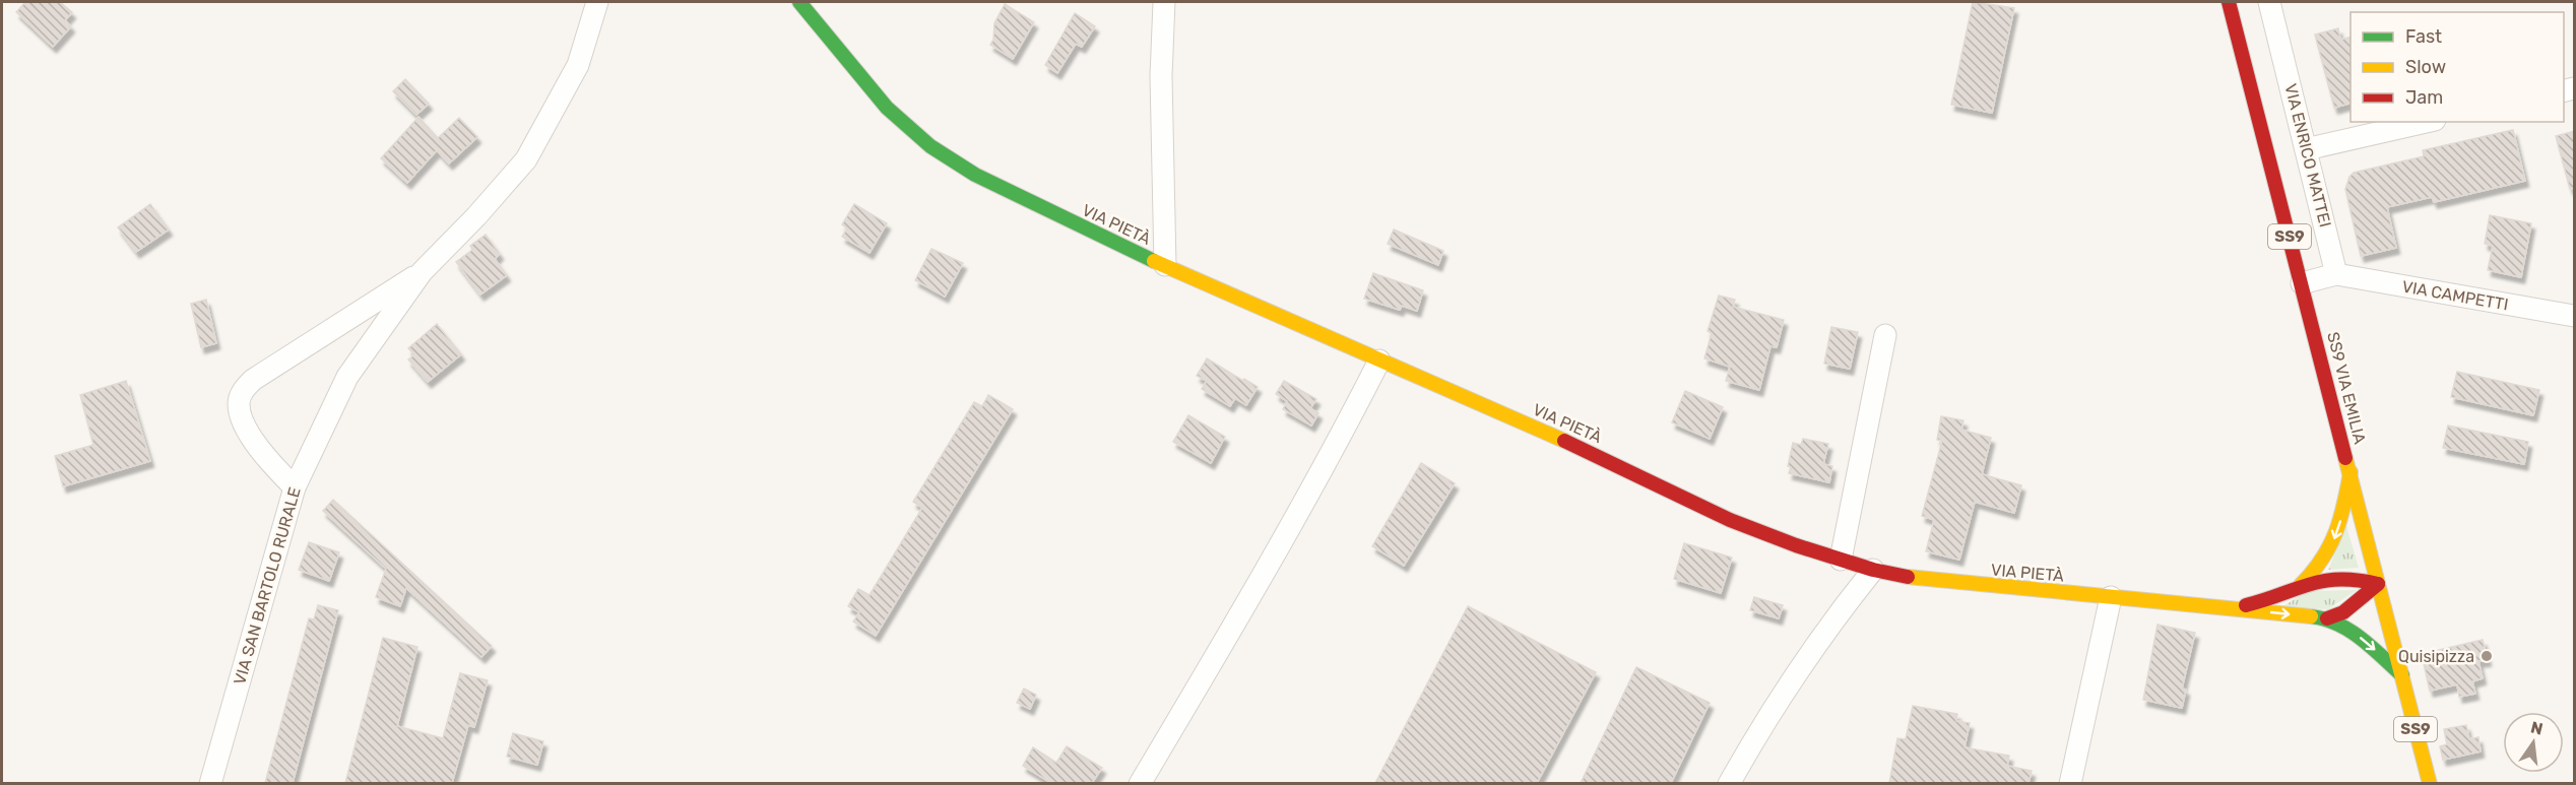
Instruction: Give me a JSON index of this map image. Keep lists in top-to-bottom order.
{
  "streets": {
    "street": [
      "VIA ENRICO MATTEI",
      "VIA PIETÀ",
      "SS9",
      "VIA CAMPETTI",
      "SS9 VIA EMILIA",
      "VIA SAN BARTOLO RURALE"
    ]
  },
  "crossings": [
    ["VIA ENRICO MATTEI", "VIA CAMPETTI"],
    ["VIA PIETÀ", "SS9 VIA EMILIA"]
  ],
  "places": ["Quisipizza"],
  "legend": ["Fast", "Slow", "Jam"],
  "north": "top"
}
